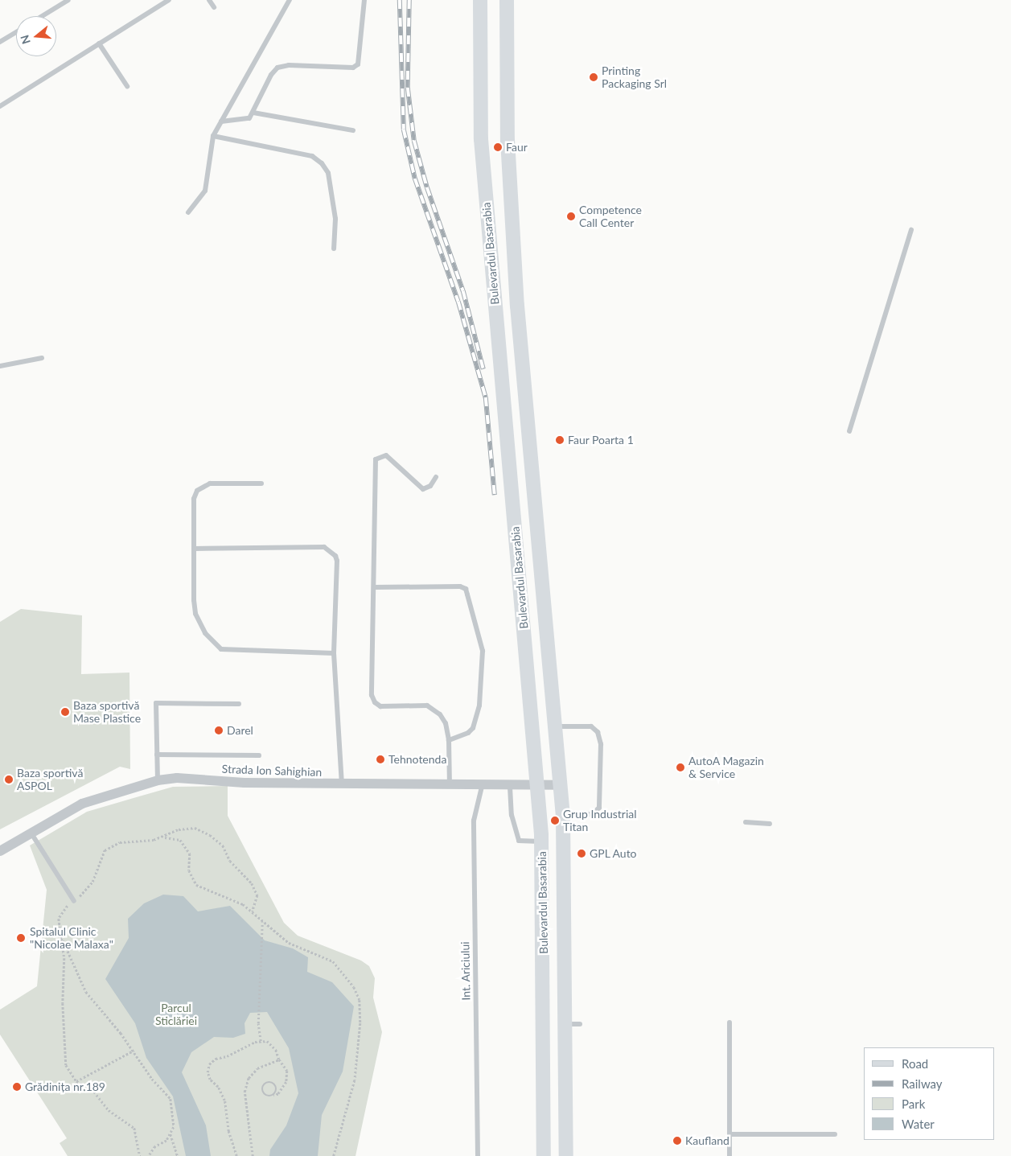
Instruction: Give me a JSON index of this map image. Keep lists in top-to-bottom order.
{
  "streets": {
    "main road": ["Bulevardul Basarabia"],
    "street": ["Strada Ion Sahighian"],
    "lane": ["Int. Ariciului"]
  },
  "crossings": [
    ["Bulevardul Basarabia", "Strada Ion Sahighian"],
    ["Strada Ion Sahighian", "Int. Ariciului"]
  ],
  "parks": ["Parcul Sticlăriei"],
  "places": [
    "Printing Packaging Srl",
    "Faur",
    "Competence Call Center",
    "Faur Poarta 1",
    "Baza sportivă Mase Plastice",
    "Darel",
    "Tehnotenda",
    "AutoA Magazin & Service",
    "Baza sportivă ASPOL",
    "Grup Industrial Titan",
    "GPL Auto",
    "Spitalul Clinic \"Nicolae Malaxa\"",
    "Grădinița nr.189",
    "Kaufland"
  ],
  "legend": [
    "Road",
    "Railway",
    "Park",
    "Water"
  ],
  "north": "left"
}
